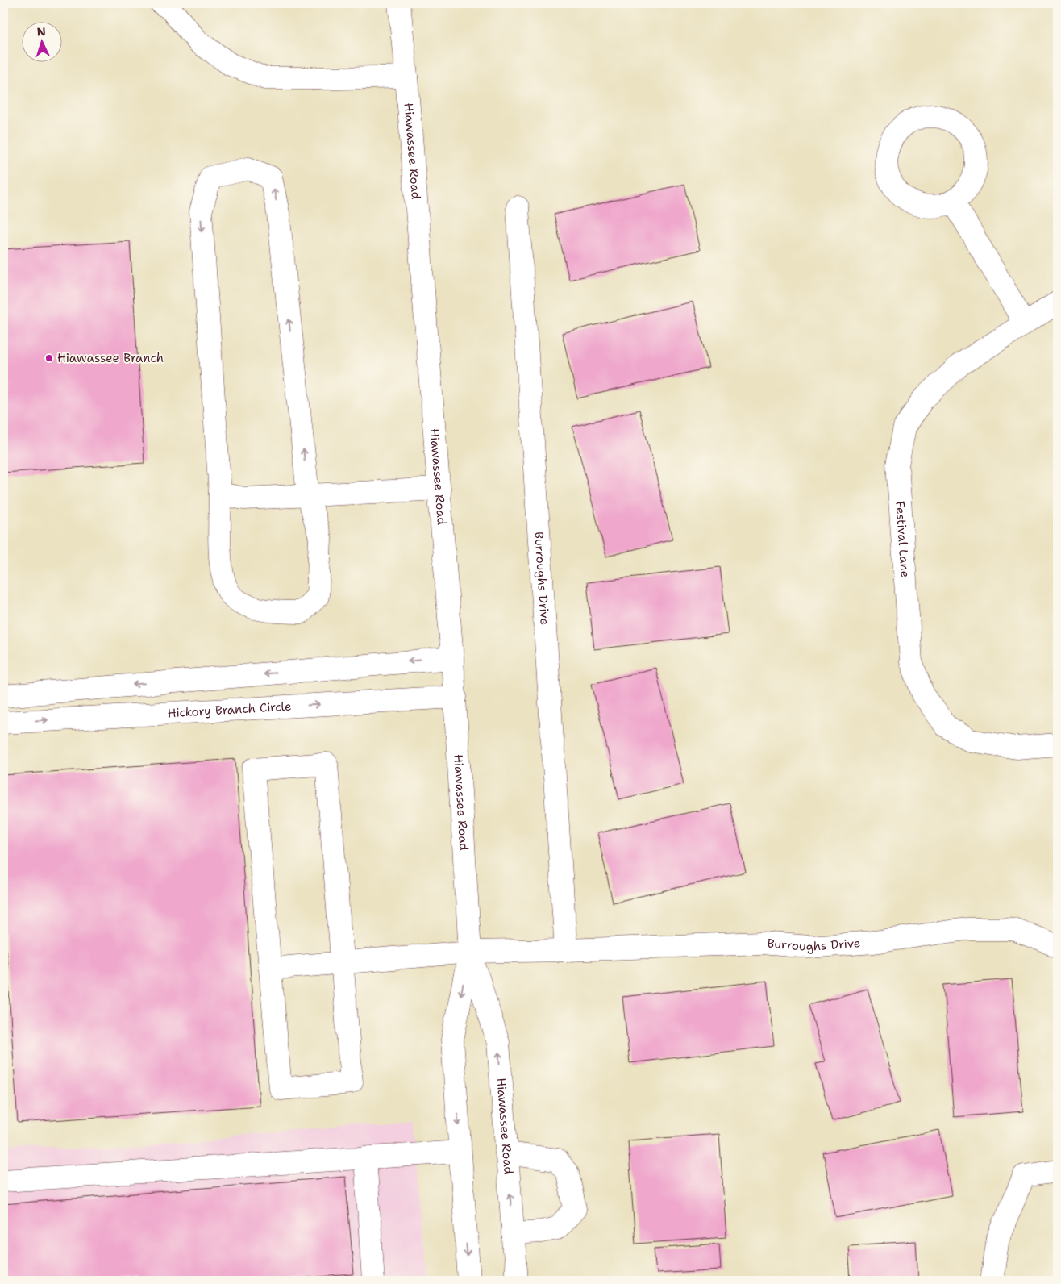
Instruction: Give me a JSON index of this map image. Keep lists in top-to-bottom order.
{
  "streets": {
    "street": [
      "Hiawassee Road",
      "Festival Lane",
      "Burroughs Drive",
      "Hickory Branch Circle"
    ]
  },
  "crossings": [
    ["Hiawassee Road", "Burroughs Drive"],
    ["Hiawassee Road", "Hickory Branch Circle"]
  ],
  "places": ["Hiawassee Branch"],
  "north": "top"
}
